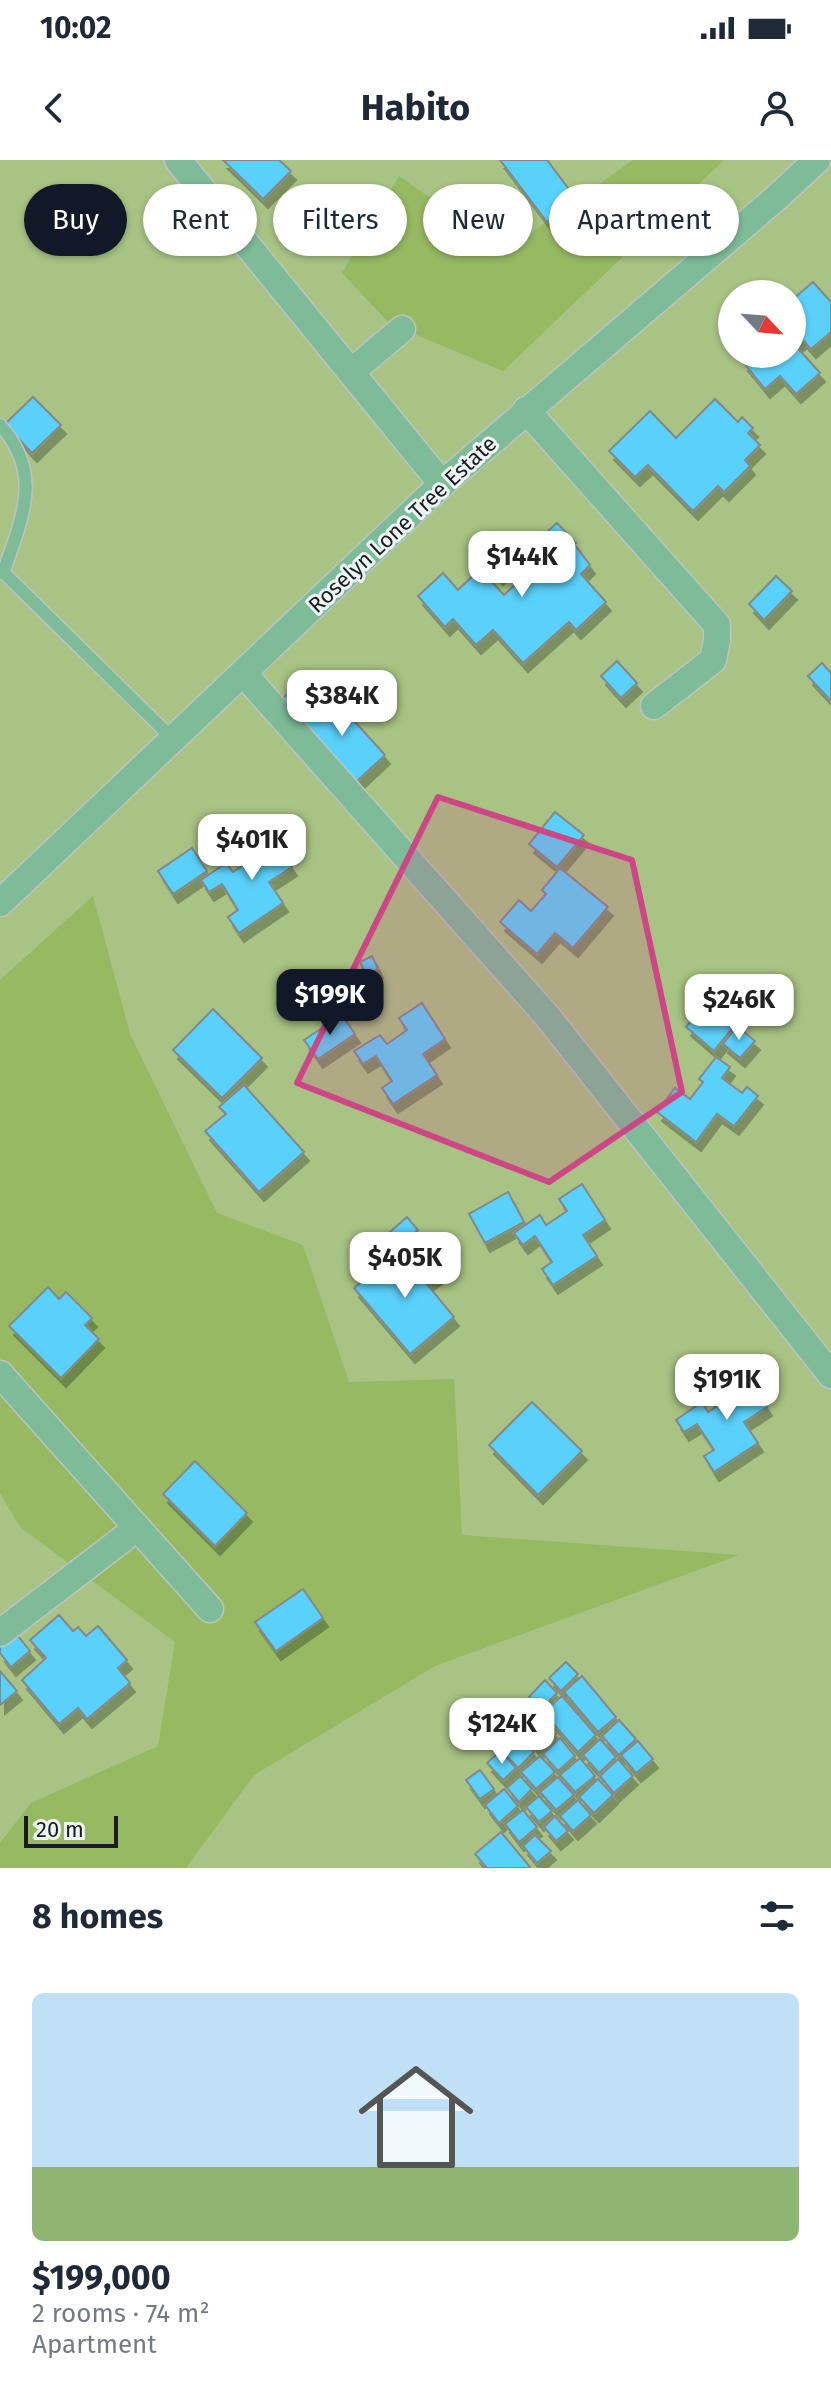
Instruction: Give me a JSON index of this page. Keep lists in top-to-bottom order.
{
  "streets": {
    "street": ["Roselyn Lone Tree Estate"]
  },
  "scale_bar": "20 m",
  "north": "bottom right",
  "page": {
    "status": "10:02",
    "header": "Habito",
    "chip": [
      "Buy",
      "Rent",
      "Filters",
      "New",
      "Apartment"
    ],
    "price": [
      "$144K",
      "$384K",
      "$401K",
      "$199K",
      "$246K",
      "$405K",
      "$191K",
      "$124K"
    ],
    "scale": "20 m",
    "heading": "8 homes",
    "list": [
      {
        "name": "$199,000",
        "note": "2 rooms · 74 m² · Apartment"
      }
    ]
  }
}
